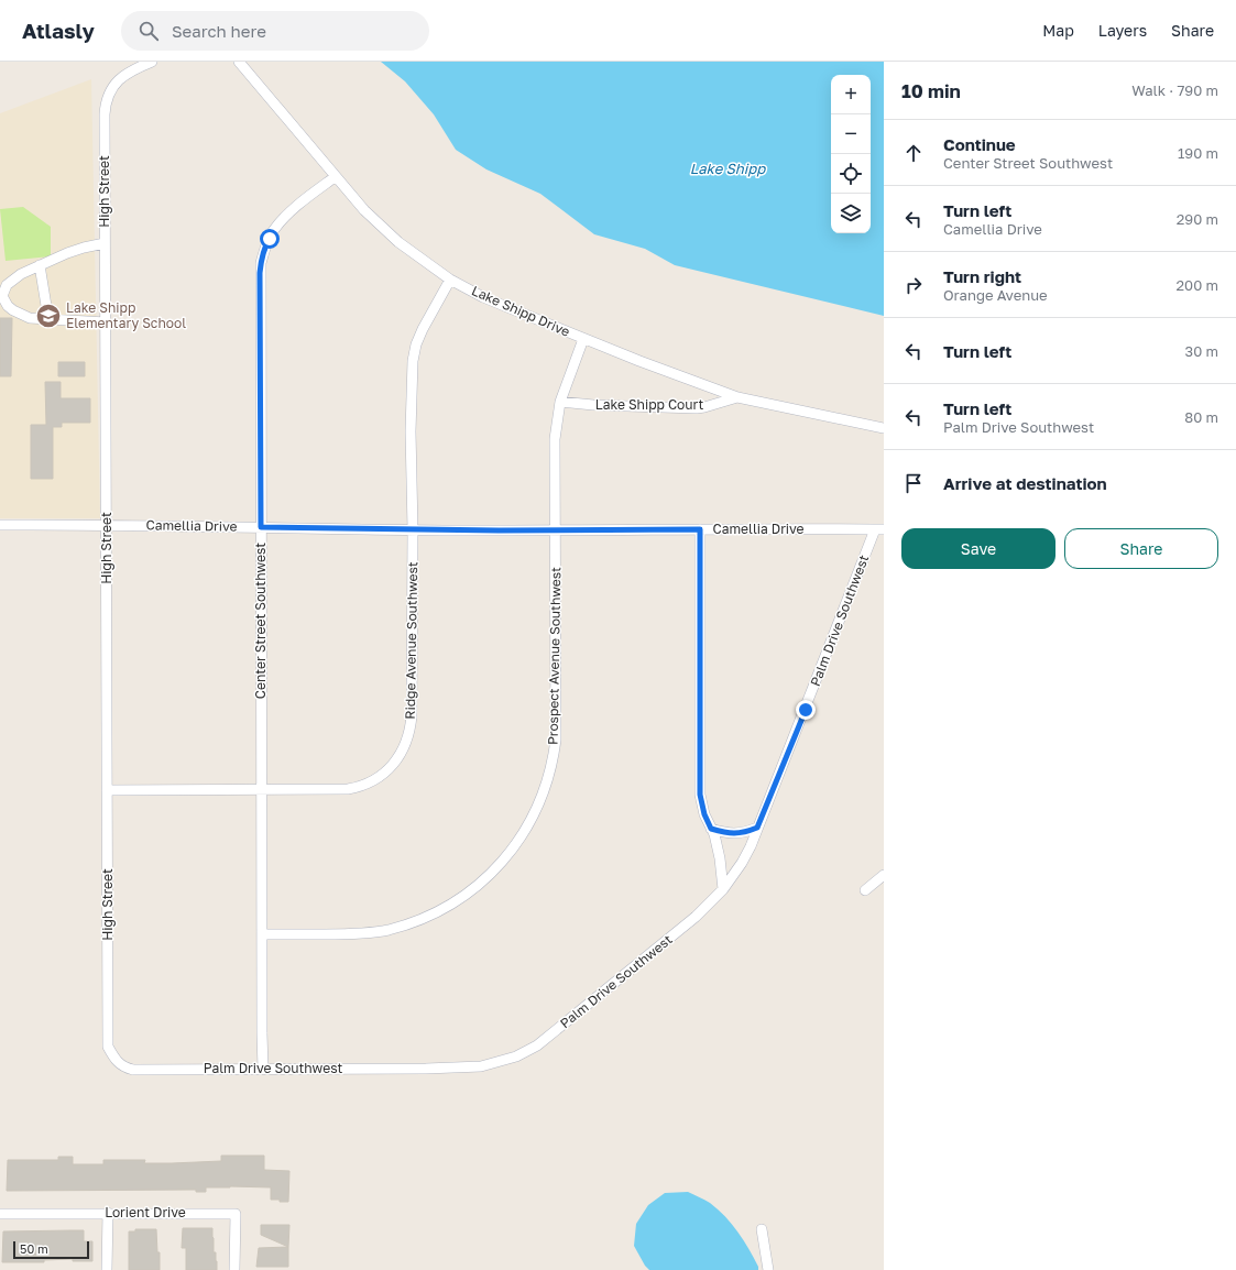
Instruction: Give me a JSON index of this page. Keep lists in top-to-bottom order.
{
  "streets": {
    "street": [
      "High Street",
      "Lake Shipp Drive",
      "Lake Shipp Court",
      "Camellia Drive",
      "Center Street Southwest",
      "Palm Drive Southwest",
      "Ridge Avenue Southwest",
      "Prospect Avenue Southwest",
      "Lorient Drive"
    ]
  },
  "crossings": [
    ["High Street", "Camellia Drive"],
    ["High Street", "Palm Drive Southwest"],
    ["High Street", "Ridge Avenue Southwest"],
    ["Lake Shipp Drive", "Lake Shipp Court"],
    ["Lake Shipp Drive", "Center Street Southwest"],
    ["Lake Shipp Drive", "Ridge Avenue Southwest"],
    ["Lake Shipp Drive", "Prospect Avenue Southwest"],
    ["Lake Shipp Court", "Prospect Avenue Southwest"],
    ["Camellia Drive", "Center Street Southwest"],
    ["Camellia Drive", "Palm Drive Southwest"],
    ["Camellia Drive", "Ridge Avenue Southwest"],
    ["Camellia Drive", "Prospect Avenue Southwest"],
    ["Center Street Southwest", "Palm Drive Southwest"],
    ["Center Street Southwest", "Ridge Avenue Southwest"],
    ["Center Street Southwest", "Prospect Avenue Southwest"]
  ],
  "water": ["Lake Shipp"],
  "places": {
    "school or university": ["Lake Shipp Elementary School"]
  },
  "scale_bar": "50 m",
  "page": {
    "header": "Atlasly",
    "search": "Search here",
    "nav": ["Map", "Layers", "Share"],
    "heading": ["10 min", "Walk · 790 m"],
    "map_buttons": ["+", "−"],
    "list": [
      ["Continue", "Center Street Southwest", "190 m"],
      ["Turn left", "Camellia Drive", "290 m"],
      ["Turn right", "Orange Avenue", "200 m"],
      ["Turn left", "30 m"],
      ["Turn left", "Palm Drive Southwest", "80 m"],
      "Arrive at destination"
    ],
    "buttons": ["Save", "Share"],
    "scale": "50 m"
  }
}
